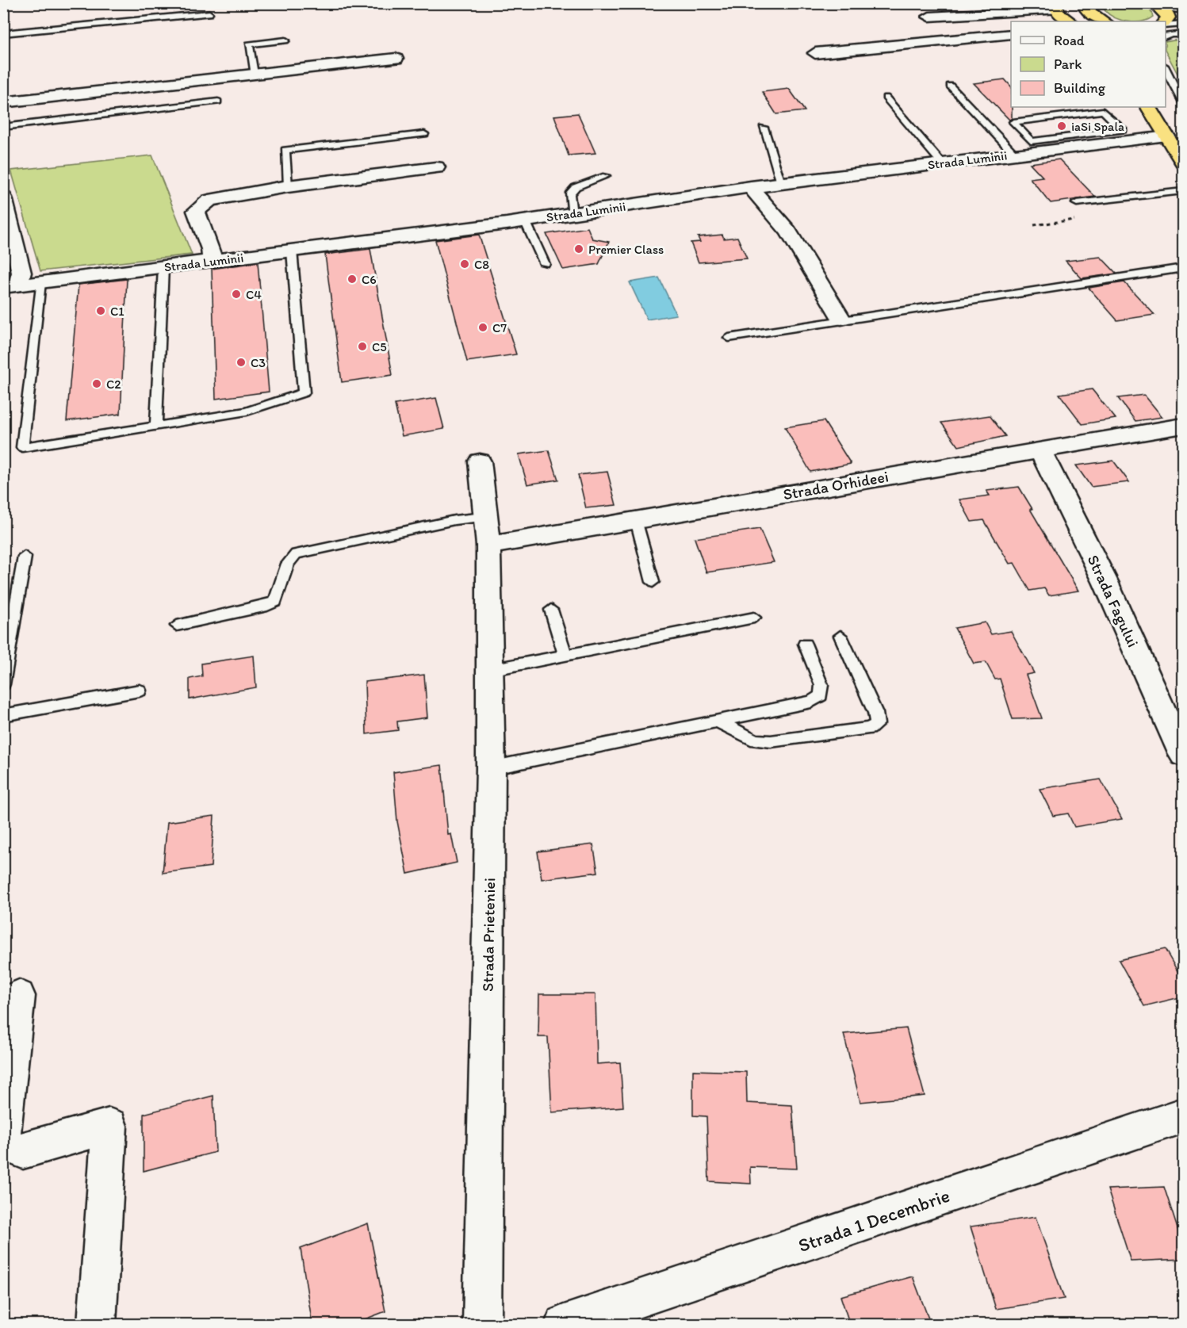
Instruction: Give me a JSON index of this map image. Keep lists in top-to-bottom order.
{
  "streets": {
    "street": [
      "Strada Luminii",
      "Strada Orhideei",
      "Strada Fagului",
      "Strada Prieteniei",
      "Strada 1 Decembrie"
    ]
  },
  "crossings": [
    ["Strada Orhideei", "Strada Fagului"],
    ["Strada Orhideei", "Strada Prieteniei"]
  ],
  "places": [
    "iaSi Spala",
    "Premier Class",
    "C8",
    "C6",
    "C4",
    "C1",
    "C7",
    "C5",
    "C3",
    "C2"
  ],
  "legend": ["Road", "Park", "Building"]
}
